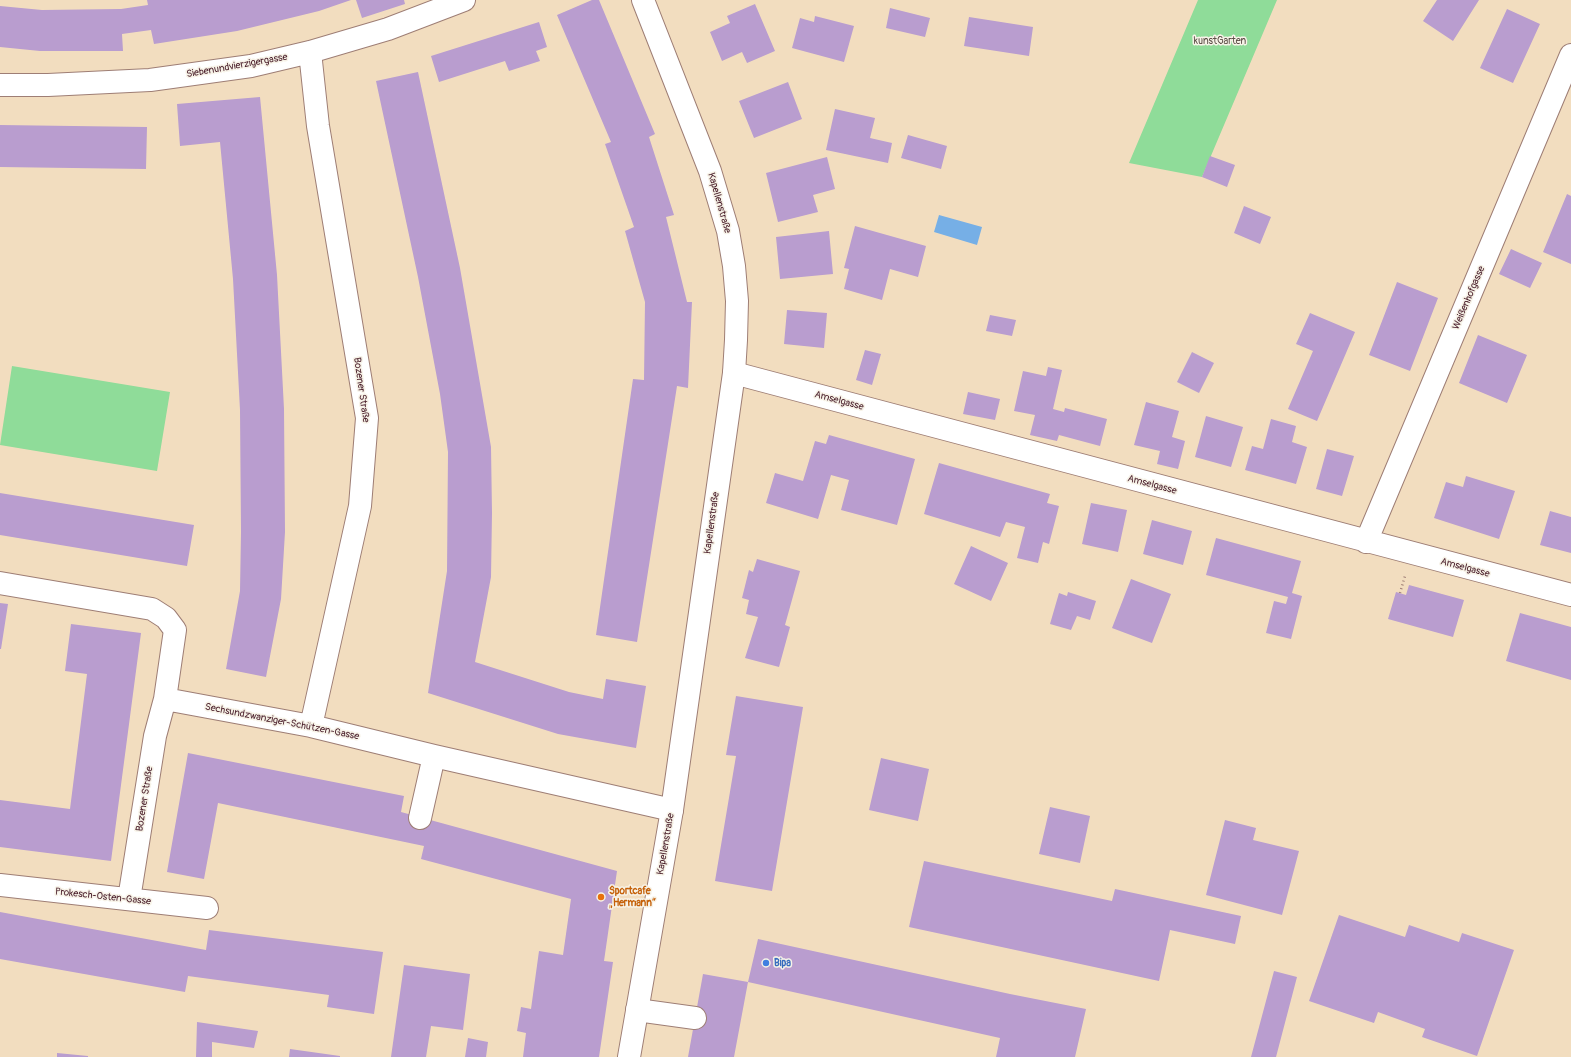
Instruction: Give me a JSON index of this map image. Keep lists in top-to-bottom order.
{
  "streets": {
    "street": [
      "Siebenundvierzigergasse",
      "Kapellenstraße",
      "Weißenhofgasse",
      "Bozener Straße",
      "Amselgasse",
      "Sechsundzwanziger-Schützen-Gasse",
      "Prokesch-Osten-Gasse"
    ]
  },
  "crossings": [
    ["Siebenundvierzigergasse", "Bozener Straße"],
    ["Kapellenstraße", "Amselgasse"],
    ["Kapellenstraße", "Sechsundzwanziger-Schützen-Gasse"],
    ["Weißenhofgasse", "Amselgasse"],
    ["Bozener Straße", "Sechsundzwanziger-Schützen-Gasse"],
    ["Bozener Straße", "Prokesch-Osten-Gasse"]
  ],
  "parks": ["kunstGarten"],
  "places": ["Sportcafe „Hermann“", "Bipa"]
}
